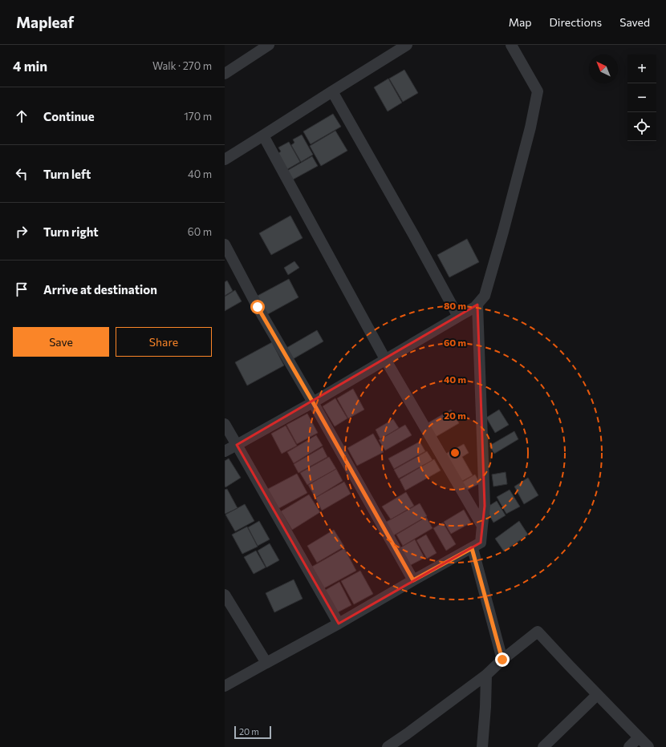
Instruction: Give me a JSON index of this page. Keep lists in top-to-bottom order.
{
  "scale_bar": "20 m",
  "north": "top left",
  "page": {
    "header": "Mapleaf",
    "nav": ["Map", "Directions", "Saved"],
    "heading": ["4 min", "Walk · 270 m"],
    "map_buttons": ["+", "−"],
    "list": [
      ["Continue", "170 m"],
      ["Turn left", "40 m"],
      ["Turn right", "60 m"],
      "Arrive at destination"
    ],
    "buttons": ["Save", "Share"],
    "scale": "20 m"
  },
  "rings": [
    "80 m",
    "60 m",
    "40 m",
    "20 m"
  ]
}
